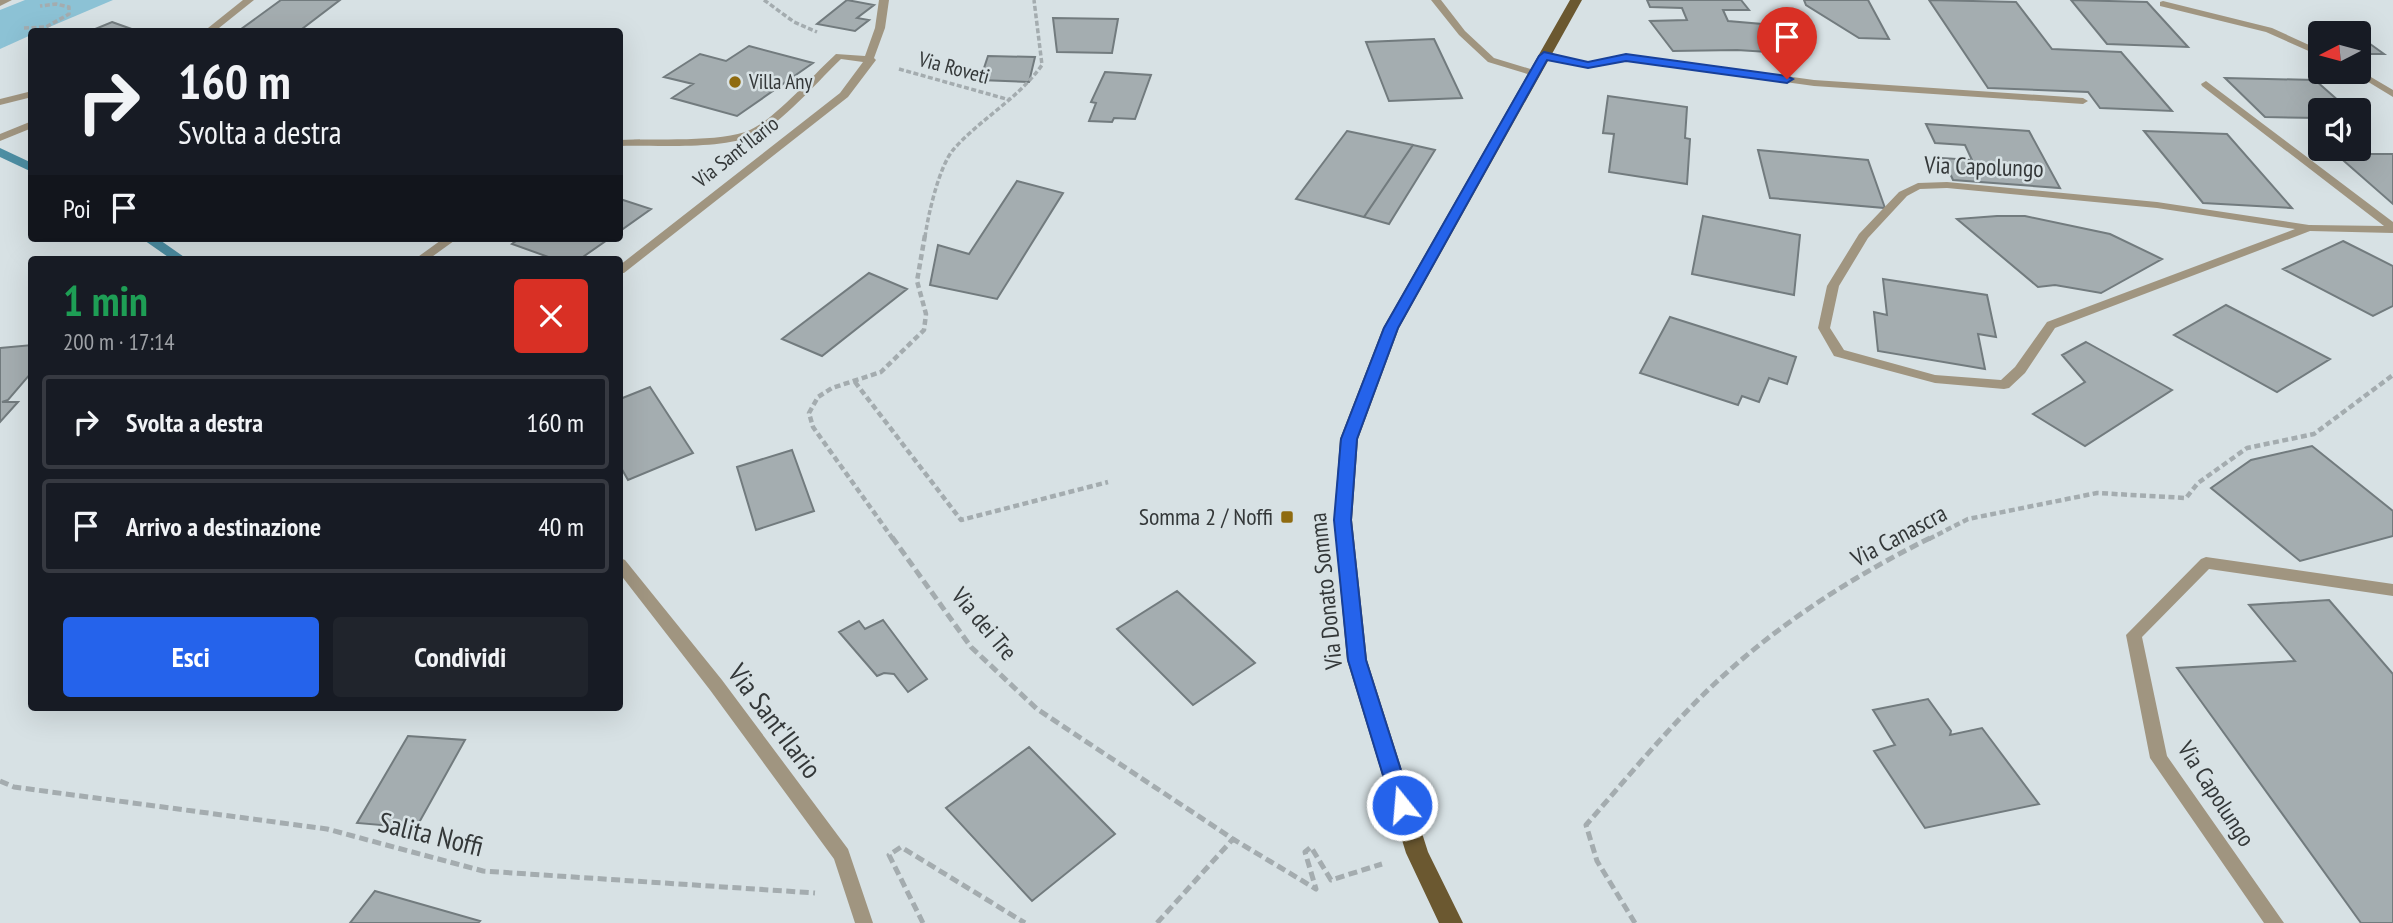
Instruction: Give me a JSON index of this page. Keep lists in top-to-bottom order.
{
  "streets": {
    "main road": ["Via Donato Somma"],
    "street": ["Via Sant'Ilario", "Via Capolungo"],
    "path": [
      "Via Roveti",
      "Via Canascra",
      "Via dei Tre",
      "Salita Noffi"
    ]
  },
  "crossings": [
    ["Via Roveti", "Via dei Tre"],
    ["Via Sant'Ilario", "Salita Noffi"],
    ["Via Donato Somma", "Via dei Tre"]
  ],
  "places": {
    "other": ["Villa Any"],
    "transit": ["Somma 2 / Noffi"]
  },
  "north": "left",
  "page": {
    "turn": ["160 m", "Svolta a destra"],
    "then": "Poi",
    "heading": ["1 min", "200 m · 17:14"],
    "list": [
      {
        "name": "Svolta a destra",
        "value": "160 m"
      },
      {
        "name": "Arrivo a destinazione",
        "value": "40 m"
      }
    ],
    "buttons": ["Esci", "Condividi"]
  }
}
